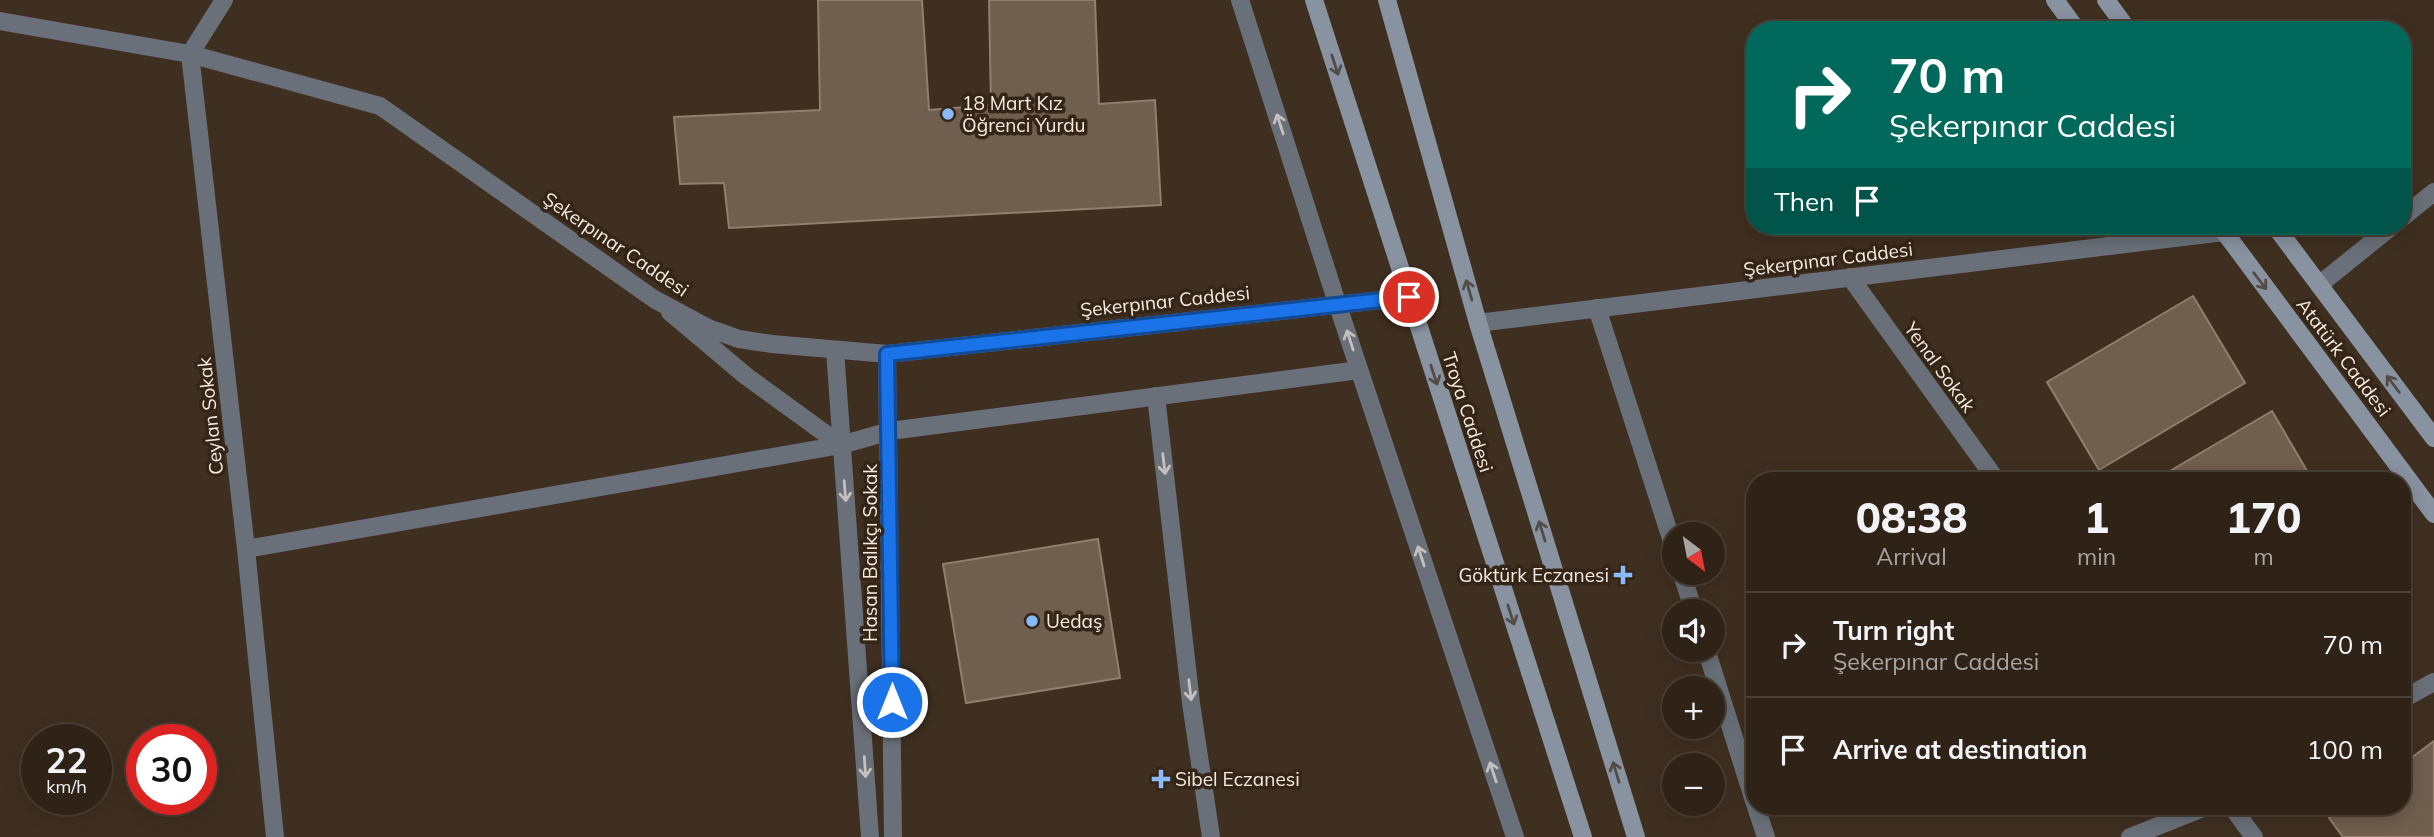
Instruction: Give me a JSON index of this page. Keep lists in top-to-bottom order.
{
  "streets": {
    "main road": ["Atatürk Caddesi", "Troya Caddesi"],
    "street": [
      "Şekerpınar Caddesi",
      "Yenal Sokak",
      "Ceylan Sokak",
      "Hasan Balıkçı Sokak"
    ]
  },
  "crossings": [
    ["Şekerpınar Caddesi", "Yenal Sokak"],
    ["Şekerpınar Caddesi", "Troya Caddesi"],
    ["Şekerpınar Caddesi", "Ceylan Sokak"],
    ["Şekerpınar Caddesi", "Hasan Balıkçı Sokak"]
  ],
  "places": {
    "other": ["18 Mart Kız Öğrenci Yurdu", "Uedaş"],
    "health": ["Göktürk Eczanesi", "Sibel Eczanesi"]
  },
  "north": "bottom right",
  "page": {
    "turn": ["70 m", "Şekerpınar Caddesi"],
    "then": "Then",
    "eta": [
      "08:38",
      "Arrival",
      "1",
      "min",
      "170",
      "m"
    ],
    "map_buttons": ["+", "−"],
    "list": [
      {
        "name": "Turn right",
        "note": "Şekerpınar Caddesi",
        "value": "70 m"
      },
      {
        "name": "Arrive at destination",
        "value": "100 m"
      }
    ],
    "speed": "22 km/h",
    "limit": "30"
  }
}
